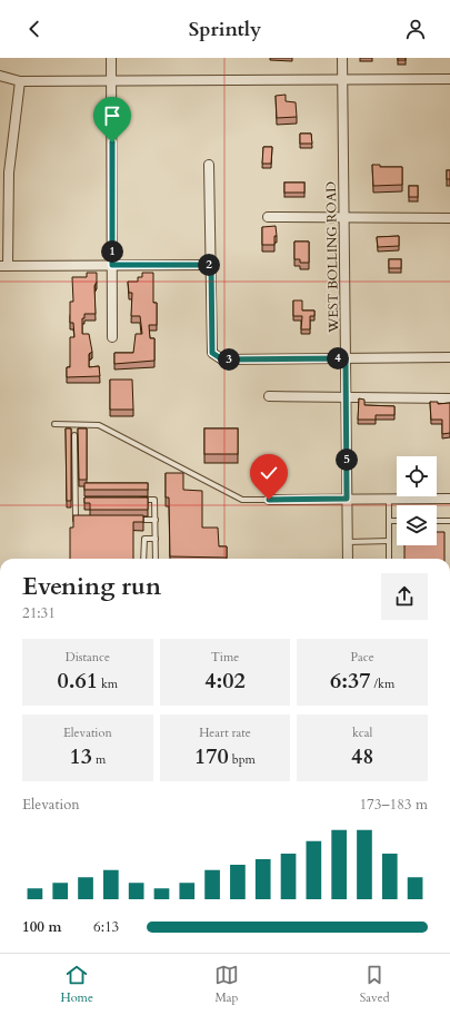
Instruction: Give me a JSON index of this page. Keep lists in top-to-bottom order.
{
  "streets": {
    "street": ["WEST BOLLING ROAD"]
  },
  "page": {
    "header": "Sprintly",
    "pins": [
      "1",
      "2",
      "4",
      "3",
      "5"
    ],
    "heading": ["Evening run", "21:31"],
    "stats": [
      ["Distance", "0.61 km"],
      ["Time", "4:02"],
      ["Pace", "6:37 /km"],
      ["Elevation", "13 m"],
      ["Heart rate", "170 bpm"],
      ["kcal", "48"]
    ],
    "chart": ["Elevation", "173–183 m"],
    "list": [
      {
        "name": "100 m",
        "note": "6:13"
      }
    ],
    "tabs": ["Home", "Map", "Saved"]
  }
}
